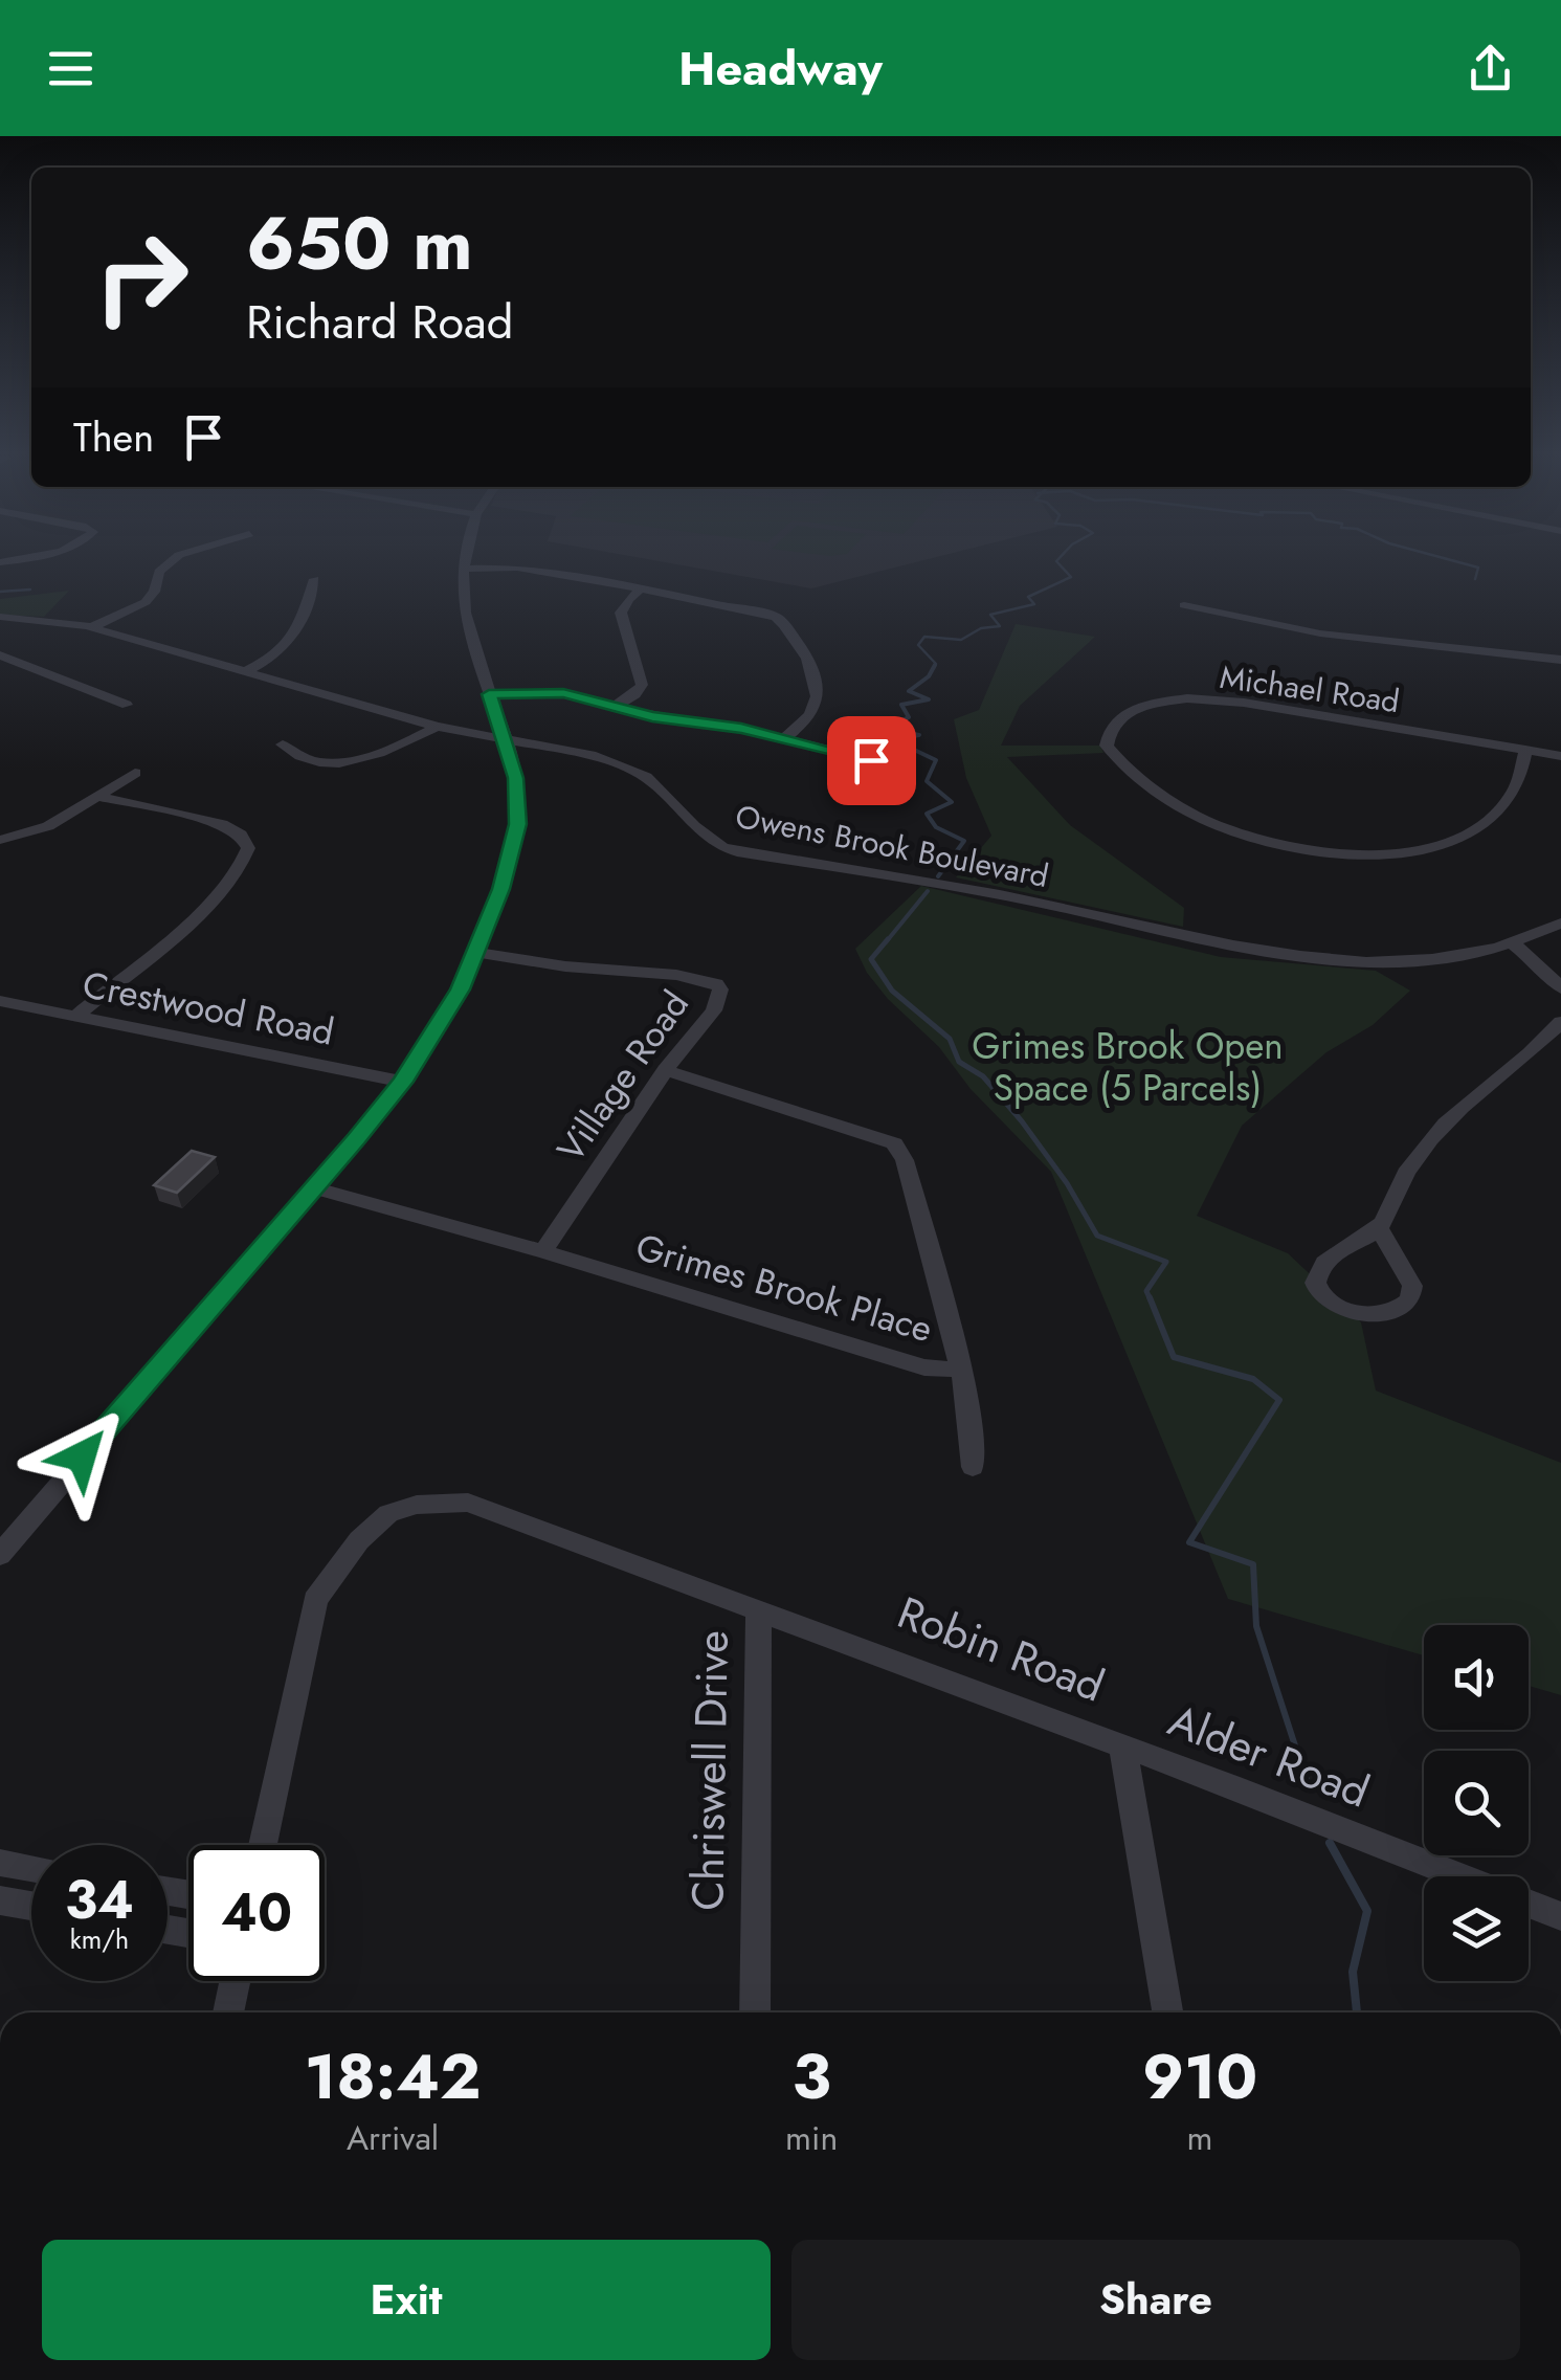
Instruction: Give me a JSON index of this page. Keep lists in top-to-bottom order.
{
  "streets": {
    "street": [
      "Michael Road",
      "Owens Brook Boulevard",
      "Crestwood Road",
      "Village Road",
      "Grimes Brook Place",
      "Robin Road",
      "Alder Road",
      "Chriswell Drive"
    ]
  },
  "crossings": [
    ["Village Road", "Grimes Brook Place"],
    ["Robin Road", "Alder Road"],
    ["Robin Road", "Chriswell Drive"]
  ],
  "parks": ["Grimes Brook Open Space (5 Parcels)"],
  "page": {
    "header": "Headway",
    "turn": ["650 m", "Richard Road"],
    "then": "Then",
    "speed": "34 km/h",
    "limit": "40",
    "eta": [
      "18:42",
      "Arrival",
      "3",
      "min",
      "910",
      "m"
    ],
    "buttons": ["Exit", "Share"]
  }
}
